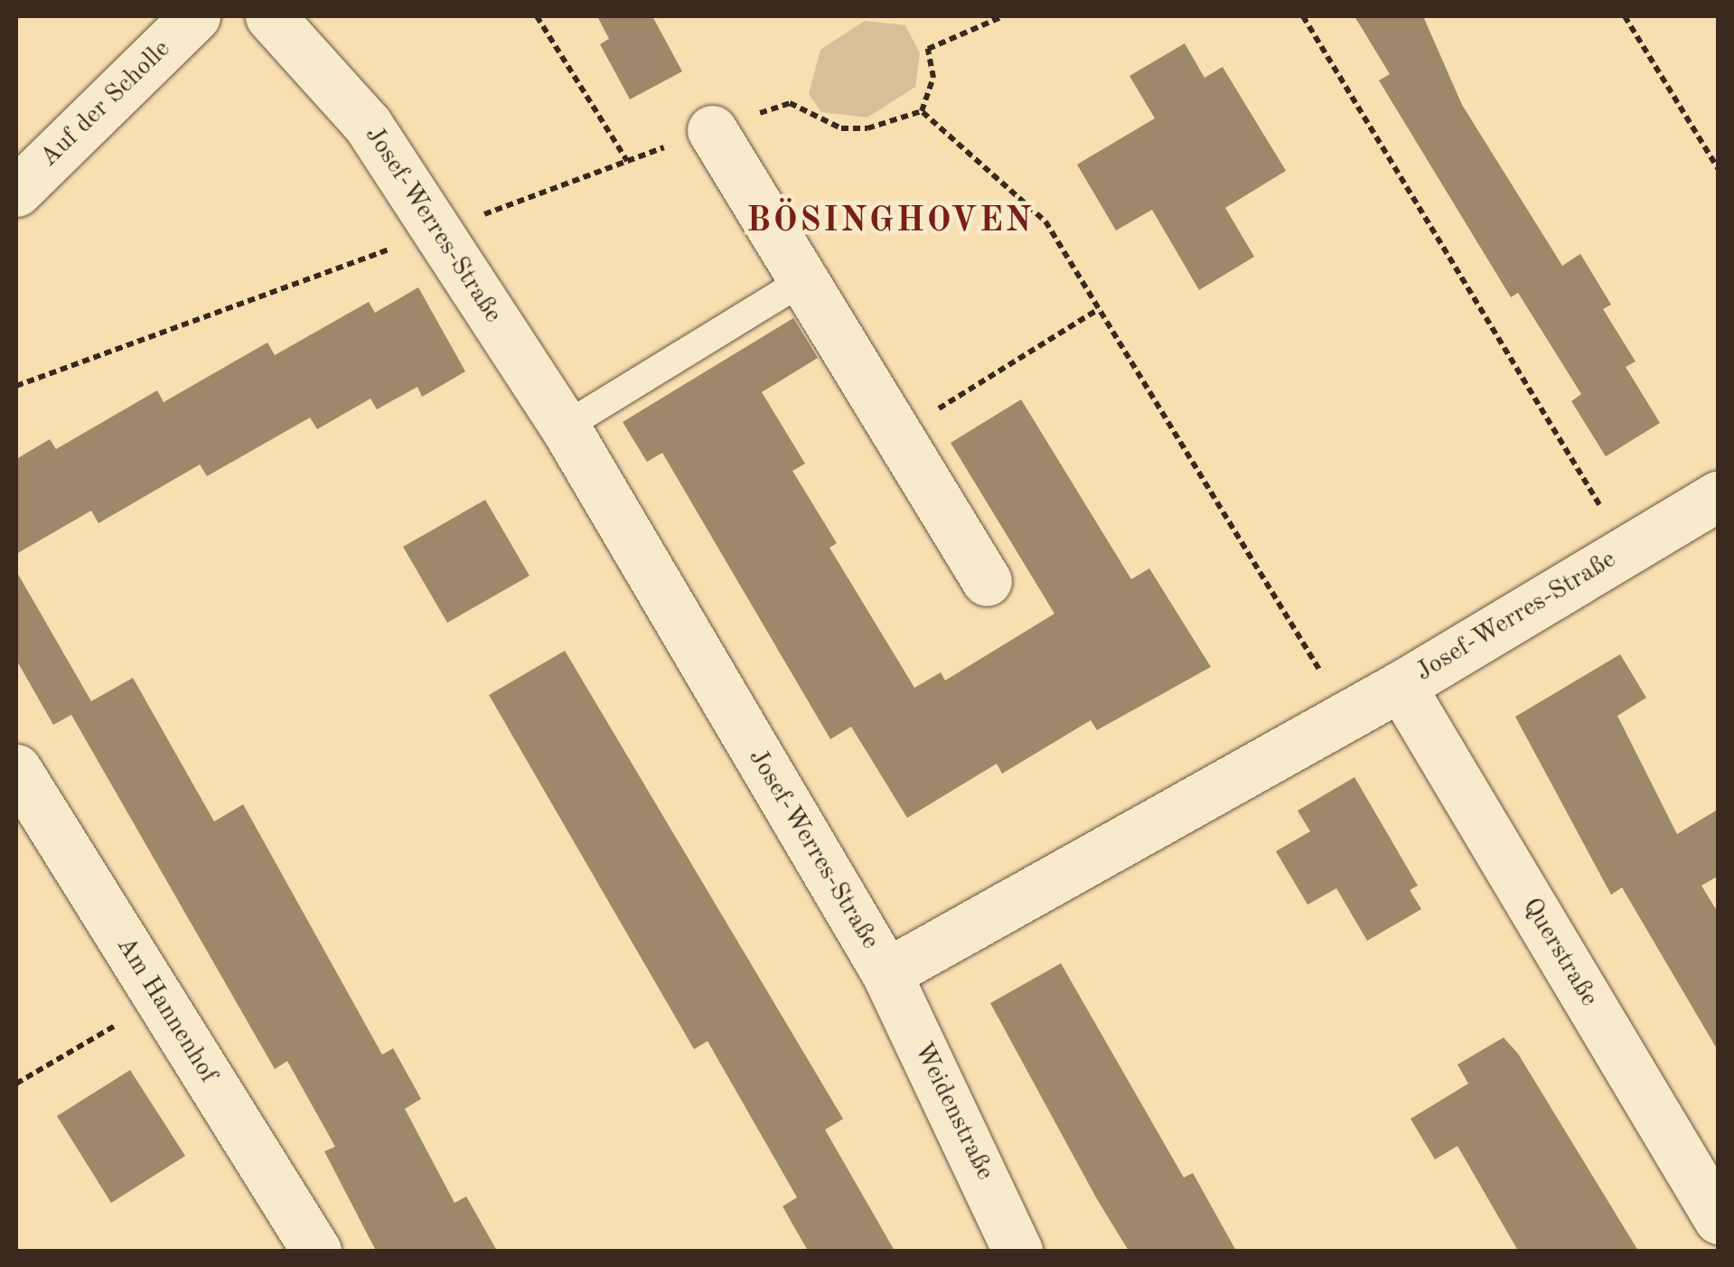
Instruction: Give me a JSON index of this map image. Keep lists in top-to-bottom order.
{
  "streets": {
    "street": [
      "Auf der Scholle",
      "Josef-Werres-Straße",
      "Querstraße",
      "Am Hannenhof",
      "Weidenstraße"
    ]
  },
  "crossings": [
    ["Josef-Werres-Straße", "Querstraße"],
    ["Josef-Werres-Straße", "Weidenstraße"]
  ],
  "districts": ["BÖSINGHOVEN"]
}
